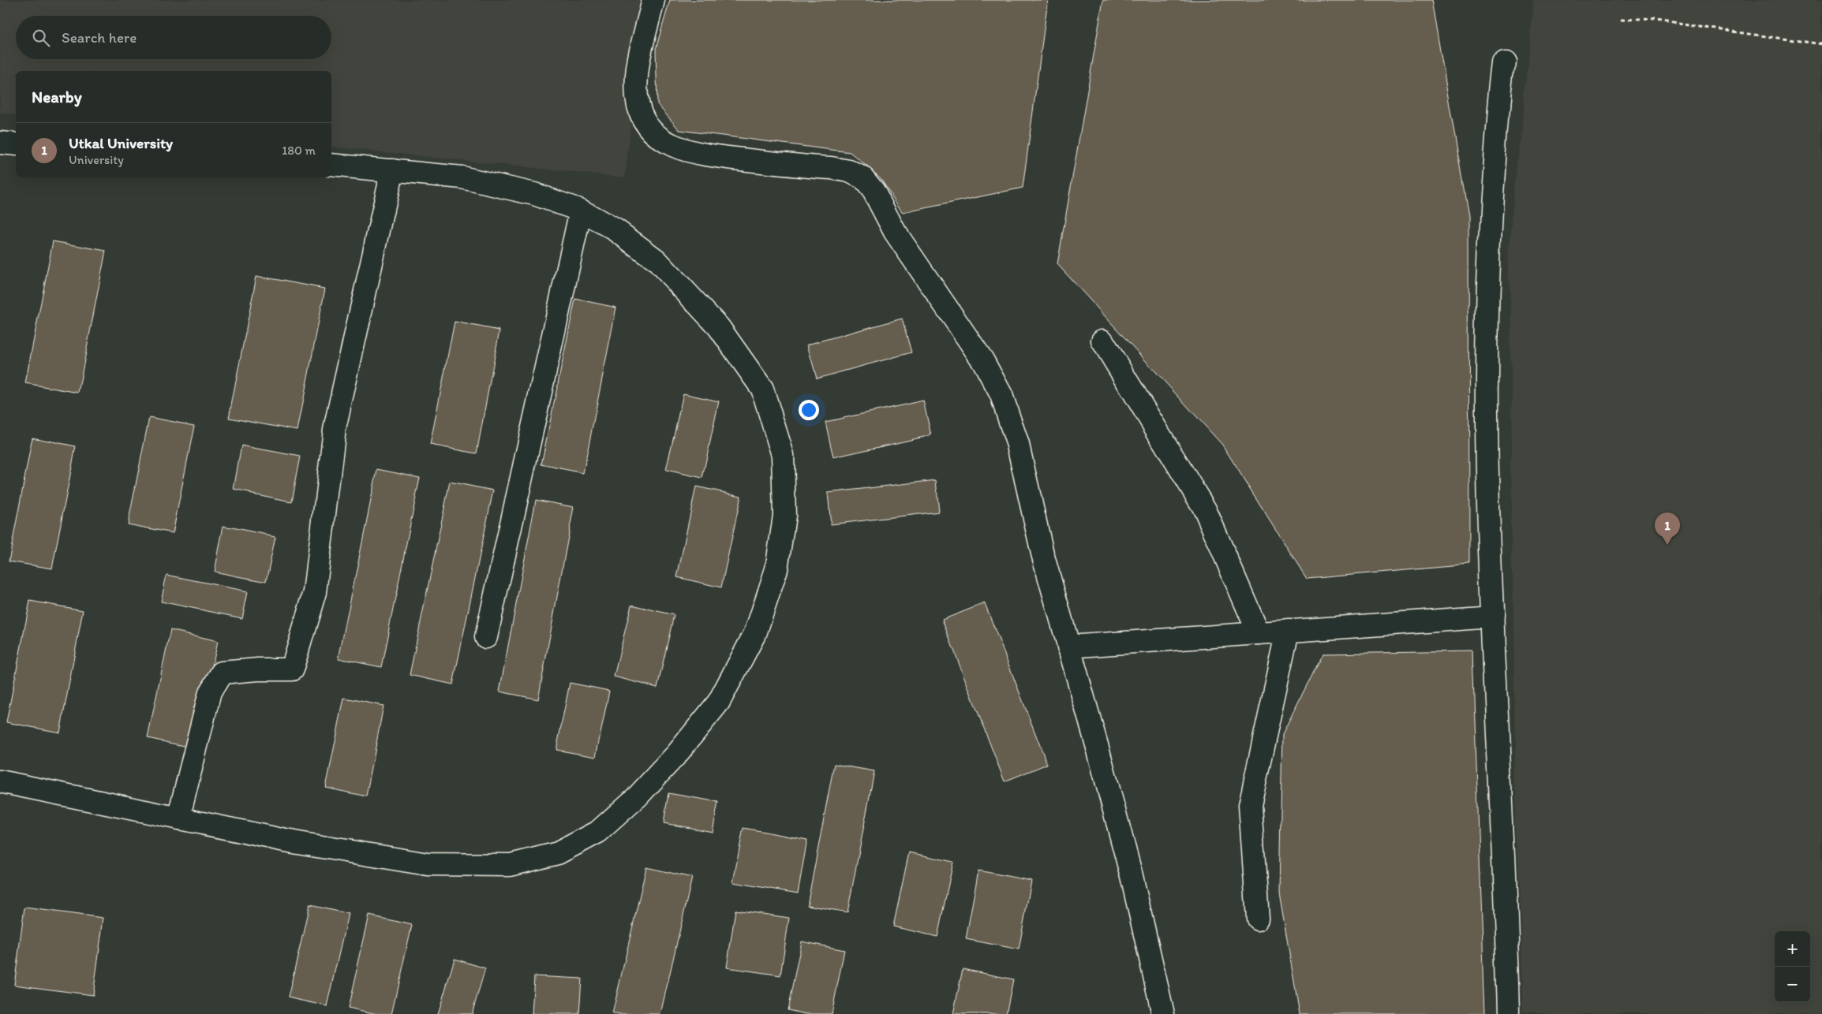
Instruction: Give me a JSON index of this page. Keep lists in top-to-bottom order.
{
  "page": {
    "search": "Search here",
    "heading": "Nearby",
    "list": [
      {
        "mark": "1",
        "name": "Utkal University",
        "note": "University",
        "value": "180 m"
      }
    ],
    "pins": "1",
    "map_buttons": ["+", "−"]
  }
}
